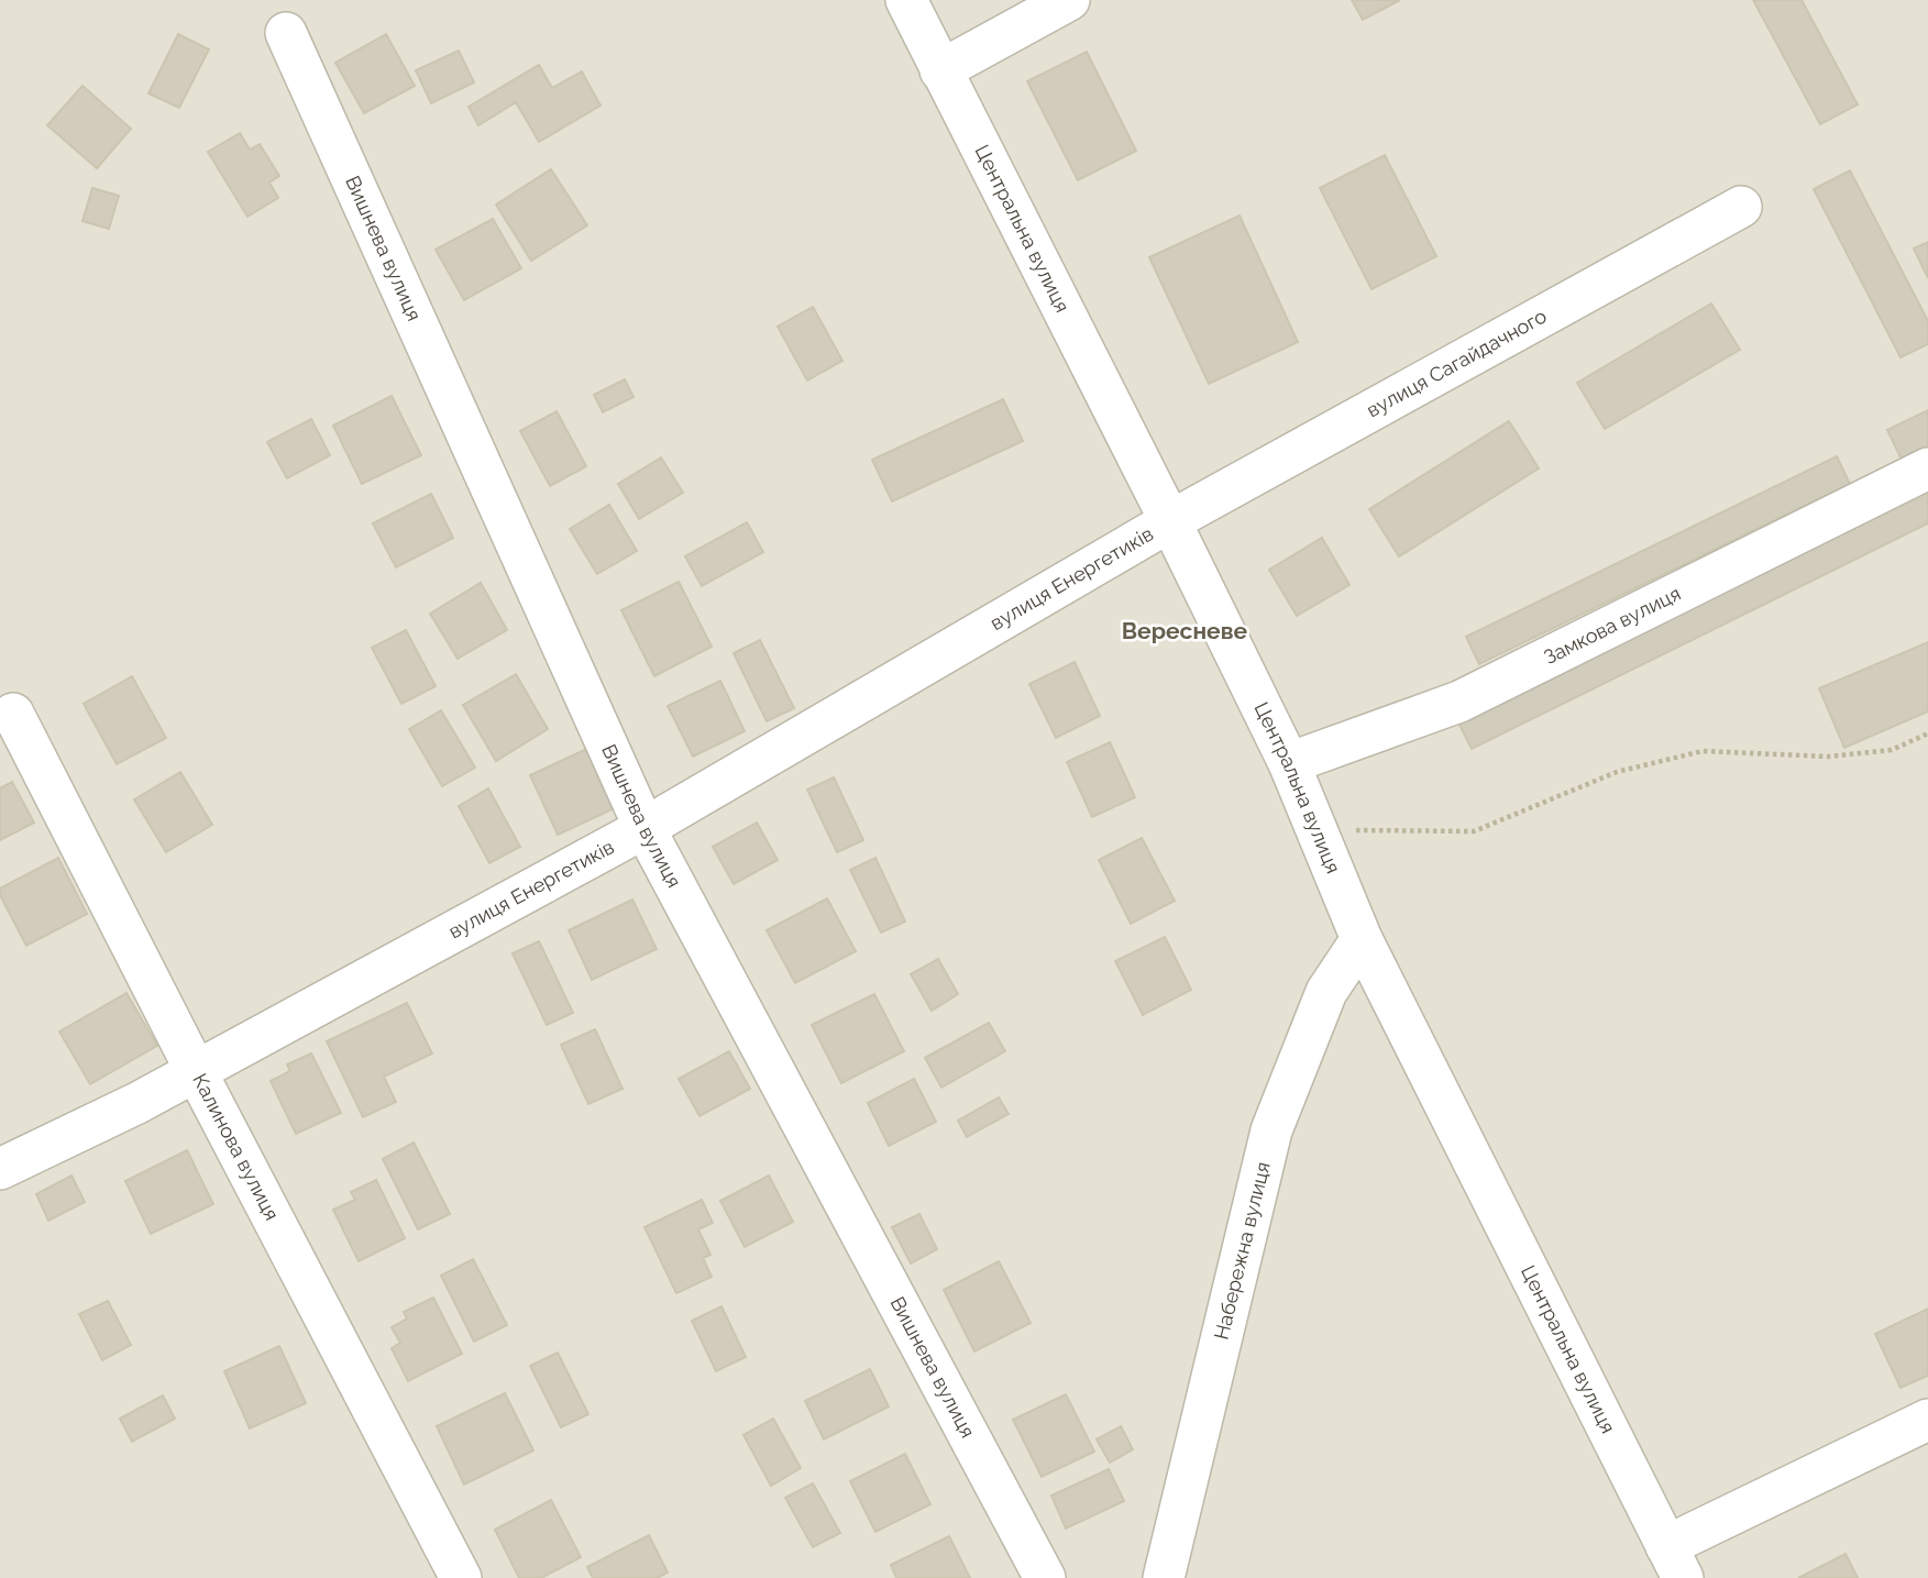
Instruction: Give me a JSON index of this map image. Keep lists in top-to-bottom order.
{
  "streets": {
    "street": [
      "Центральна вулиця",
      "Вишнева вулиця",
      "вулиця Сагайдачного",
      "вулиця Енергетиків",
      "Замкова вулиця",
      "Калинова вулиця",
      "Набережна вулиця"
    ]
  },
  "crossings": [
    ["Центральна вулиця", "вулиця Сагайдачного"],
    ["Центральна вулиця", "вулиця Енергетиків"],
    ["Центральна вулиця", "Замкова вулиця"],
    ["Центральна вулиця", "Набережна вулиця"],
    ["Вишнева вулиця", "вулиця Енергетиків"],
    ["вулиця Сагайдачного", "вулиця Енергетиків"],
    ["вулиця Енергетиків", "Калинова вулиця"]
  ],
  "districts": ["Вересневе"]
}
